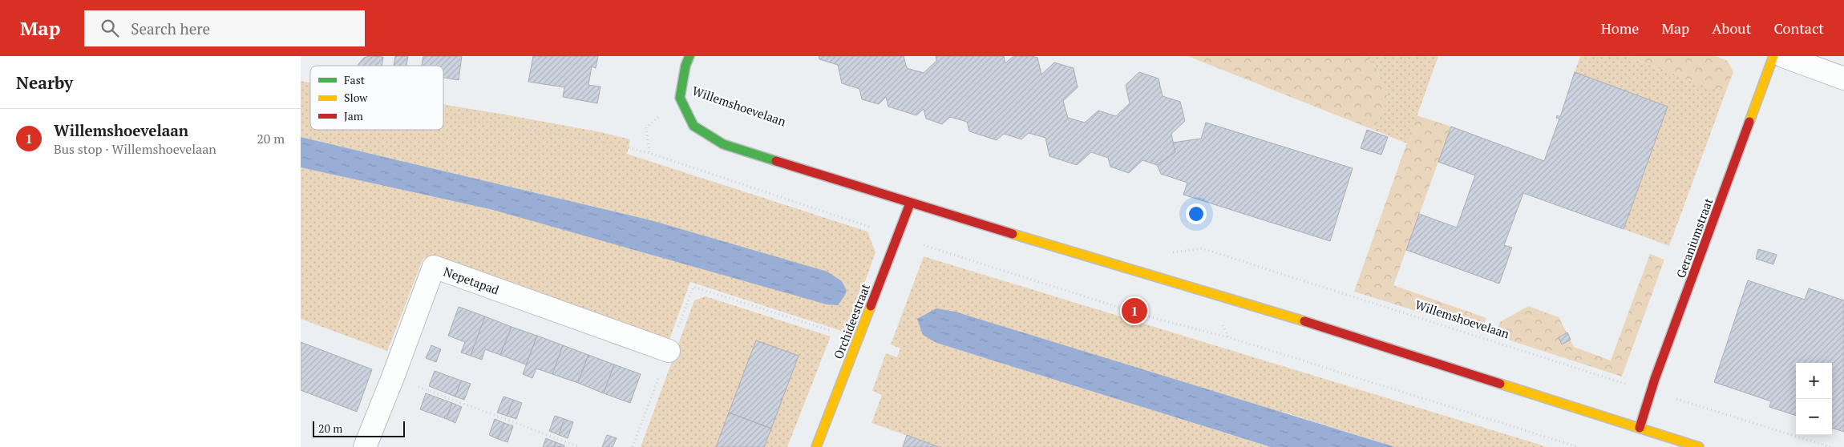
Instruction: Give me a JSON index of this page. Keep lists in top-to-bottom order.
{
  "streets": {
    "street": [
      "Willemshoevelaan",
      "Geraniumstraat",
      "Nepetapad",
      "Orchideestraat"
    ]
  },
  "crossings": [
    ["Willemshoevelaan", "Geraniumstraat"],
    ["Willemshoevelaan", "Orchideestraat"]
  ],
  "legend": ["Fast", "Slow", "Jam"],
  "scale_bar": "20 m",
  "page": {
    "header": "Map",
    "search": "Search here",
    "nav": [
      "Home",
      "Map",
      "About",
      "Contact"
    ],
    "heading": "Nearby",
    "list": [
      {
        "mark": "1",
        "name": "Willemshoevelaan",
        "note": "Bus stop · Willemshoevelaan",
        "value": "20 m"
      }
    ],
    "pins": "1",
    "map_buttons": ["+", "−"],
    "scale": "20 m"
  }
}
